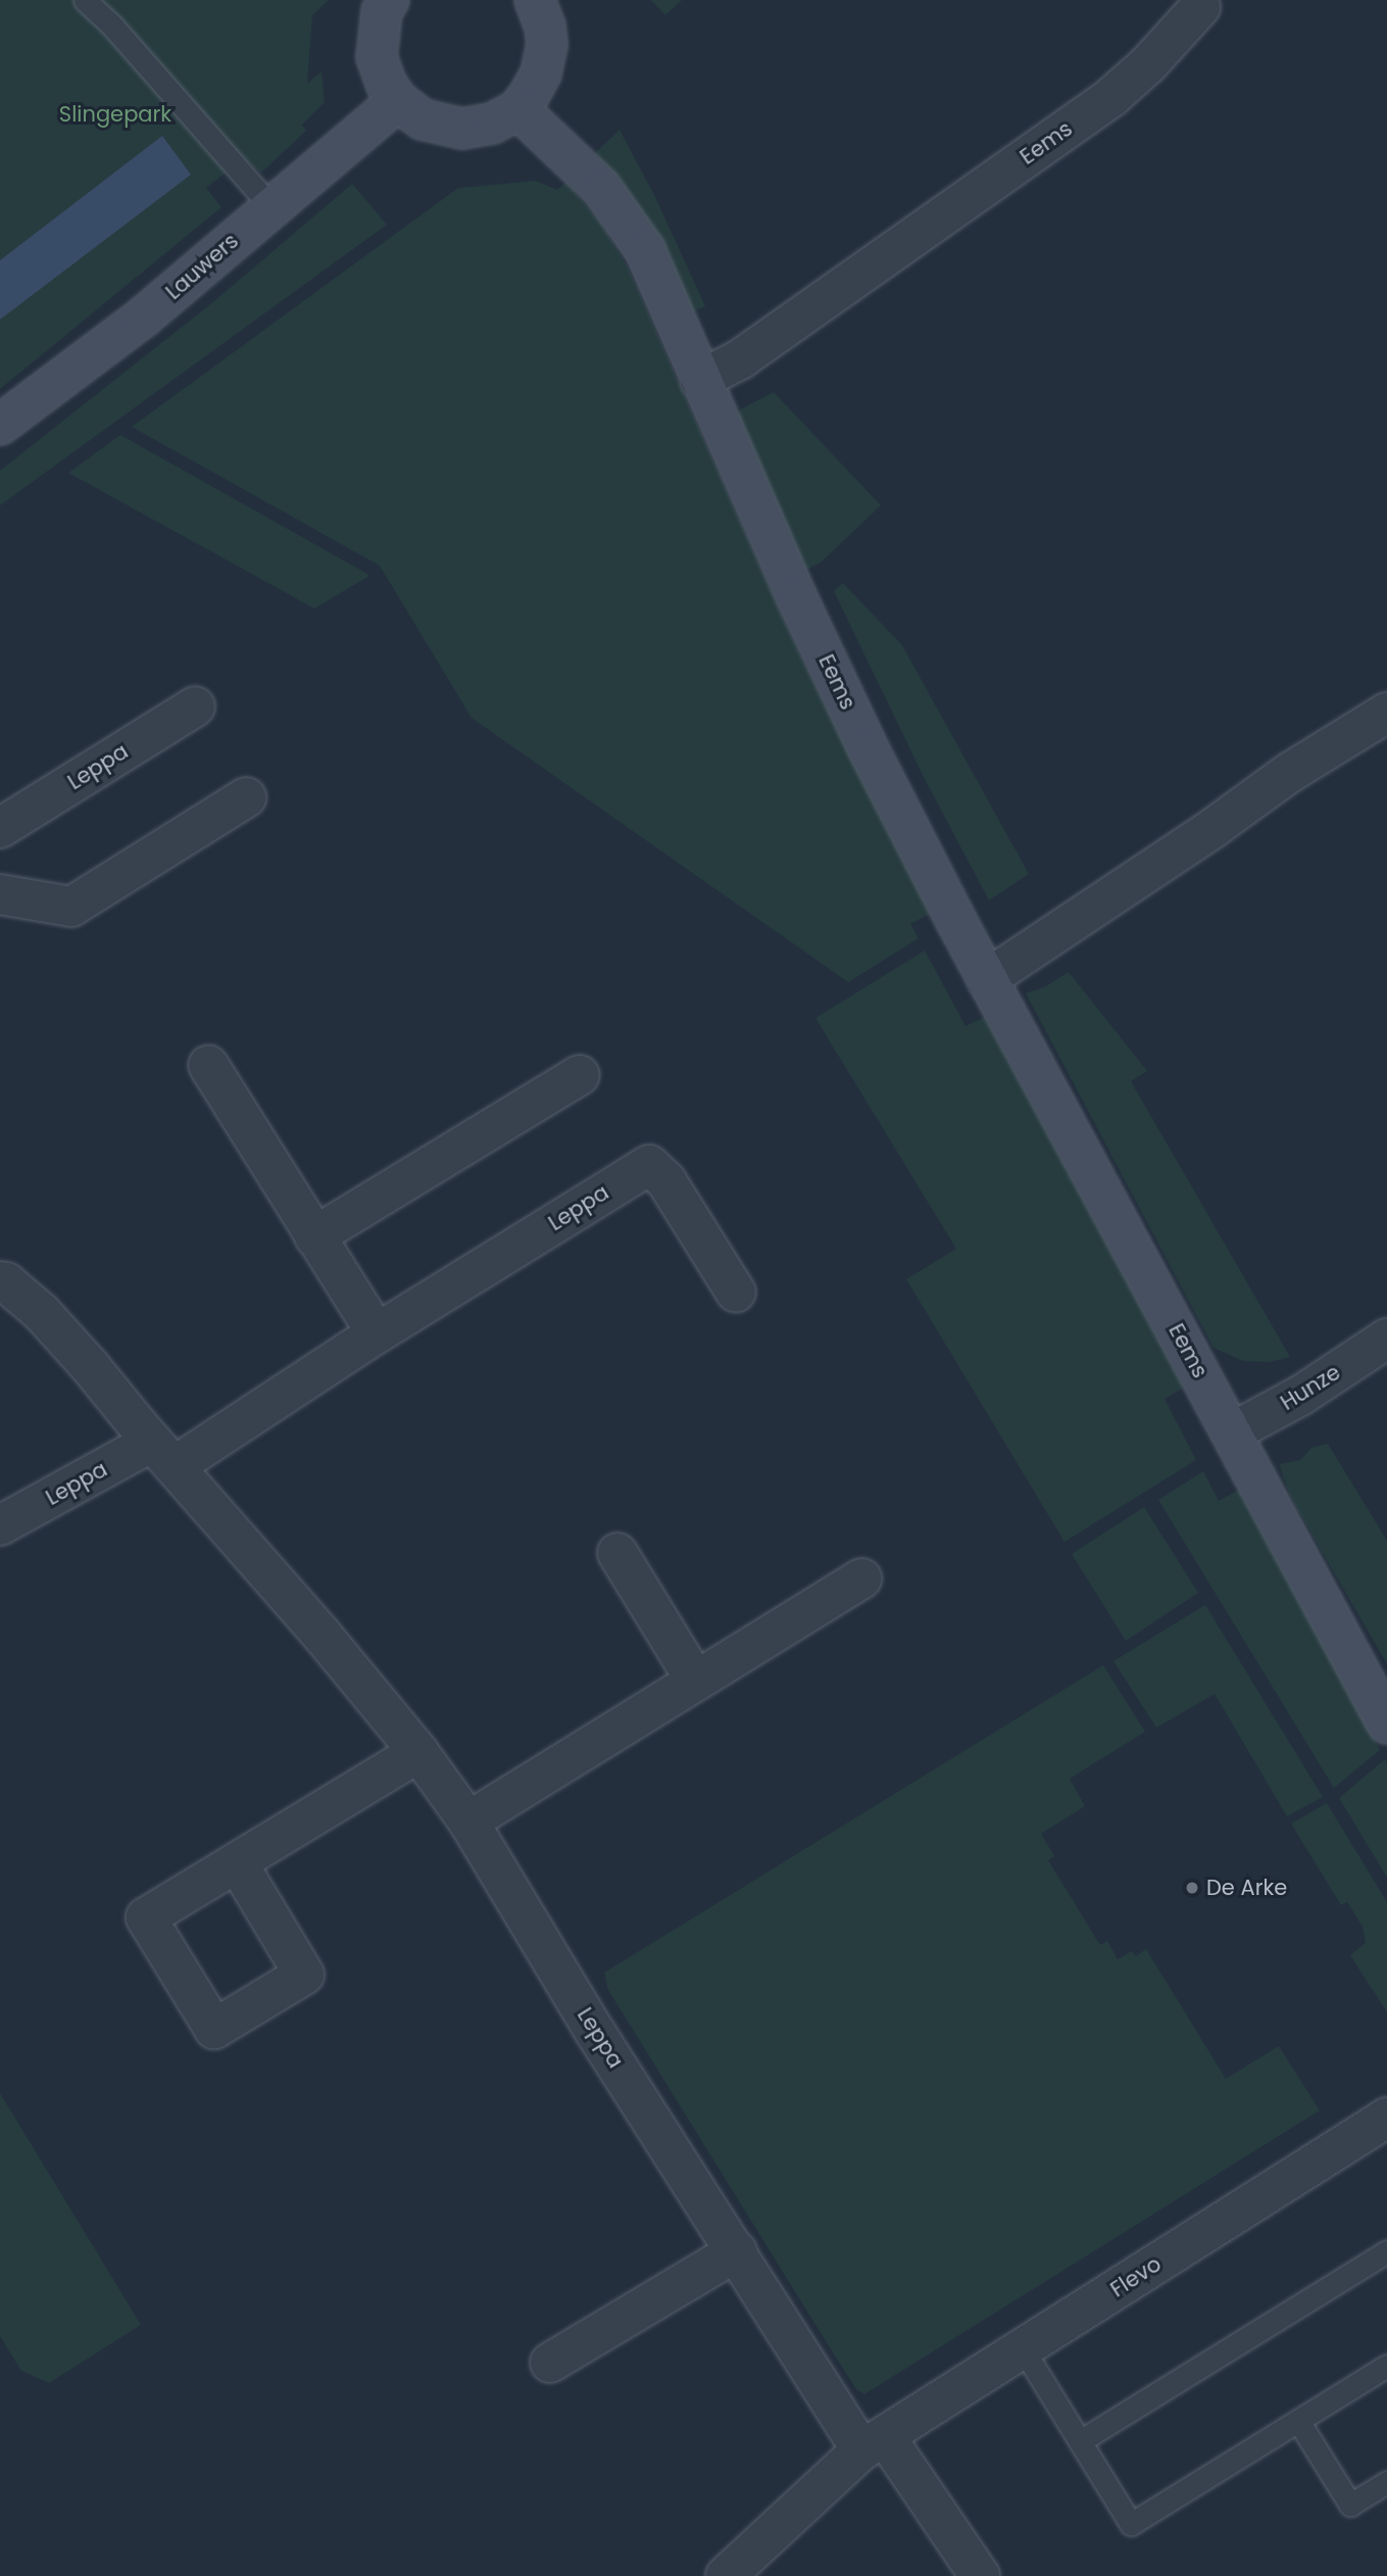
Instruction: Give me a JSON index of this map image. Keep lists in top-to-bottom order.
{
  "streets": {
    "street": [
      "Eems",
      "Lauwers",
      "Leppa",
      "Hunze",
      "Flevo"
    ]
  },
  "crossings": [
    ["Eems", "Hunze"],
    ["Leppa", "Flevo"]
  ],
  "parks": ["Slingepark"],
  "places": ["De Arke"]
}
